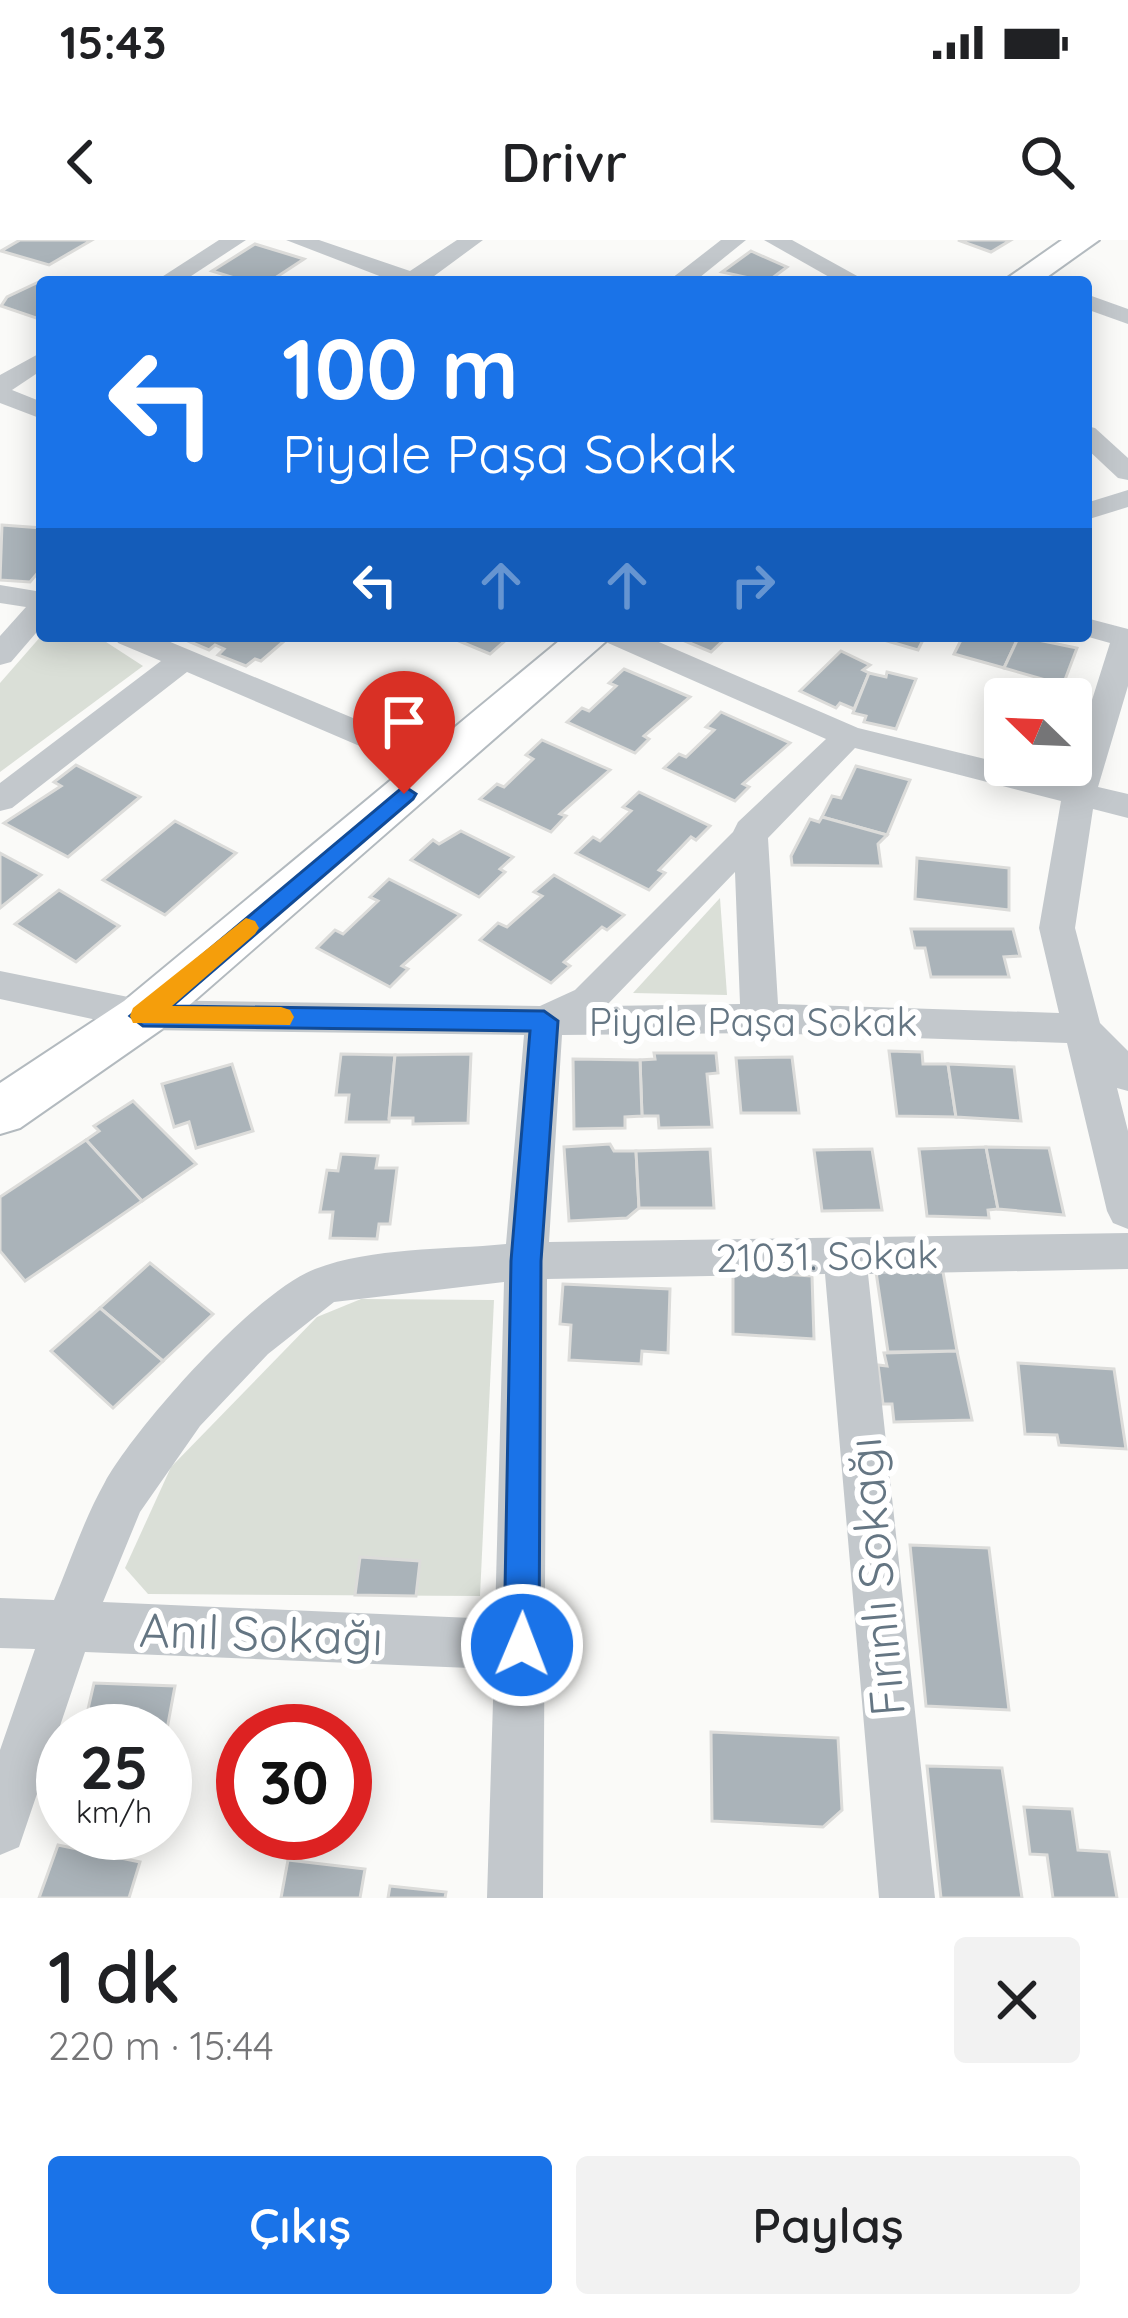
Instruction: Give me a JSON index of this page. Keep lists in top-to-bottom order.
{
  "streets": {
    "street": [
      "Piyale Paşa Sokak",
      "21031. Sokak",
      "Fırınlı Sokağı",
      "Anıl Sokağı"
    ]
  },
  "crossings": [
    ["21031. Sokak", "Fırınlı Sokağı"],
    ["21031. Sokak", "Anıl Sokağı"]
  ],
  "north": "top left",
  "page": {
    "status": "15:43",
    "header": "Drivr",
    "turn": ["100 m", "Piyale Paşa Sokak"],
    "speed": "25 km/h",
    "limit": "30",
    "heading": ["1 dk", "220 m · 15:44"],
    "buttons": ["Çıkış", "Paylaş"]
  }
}
